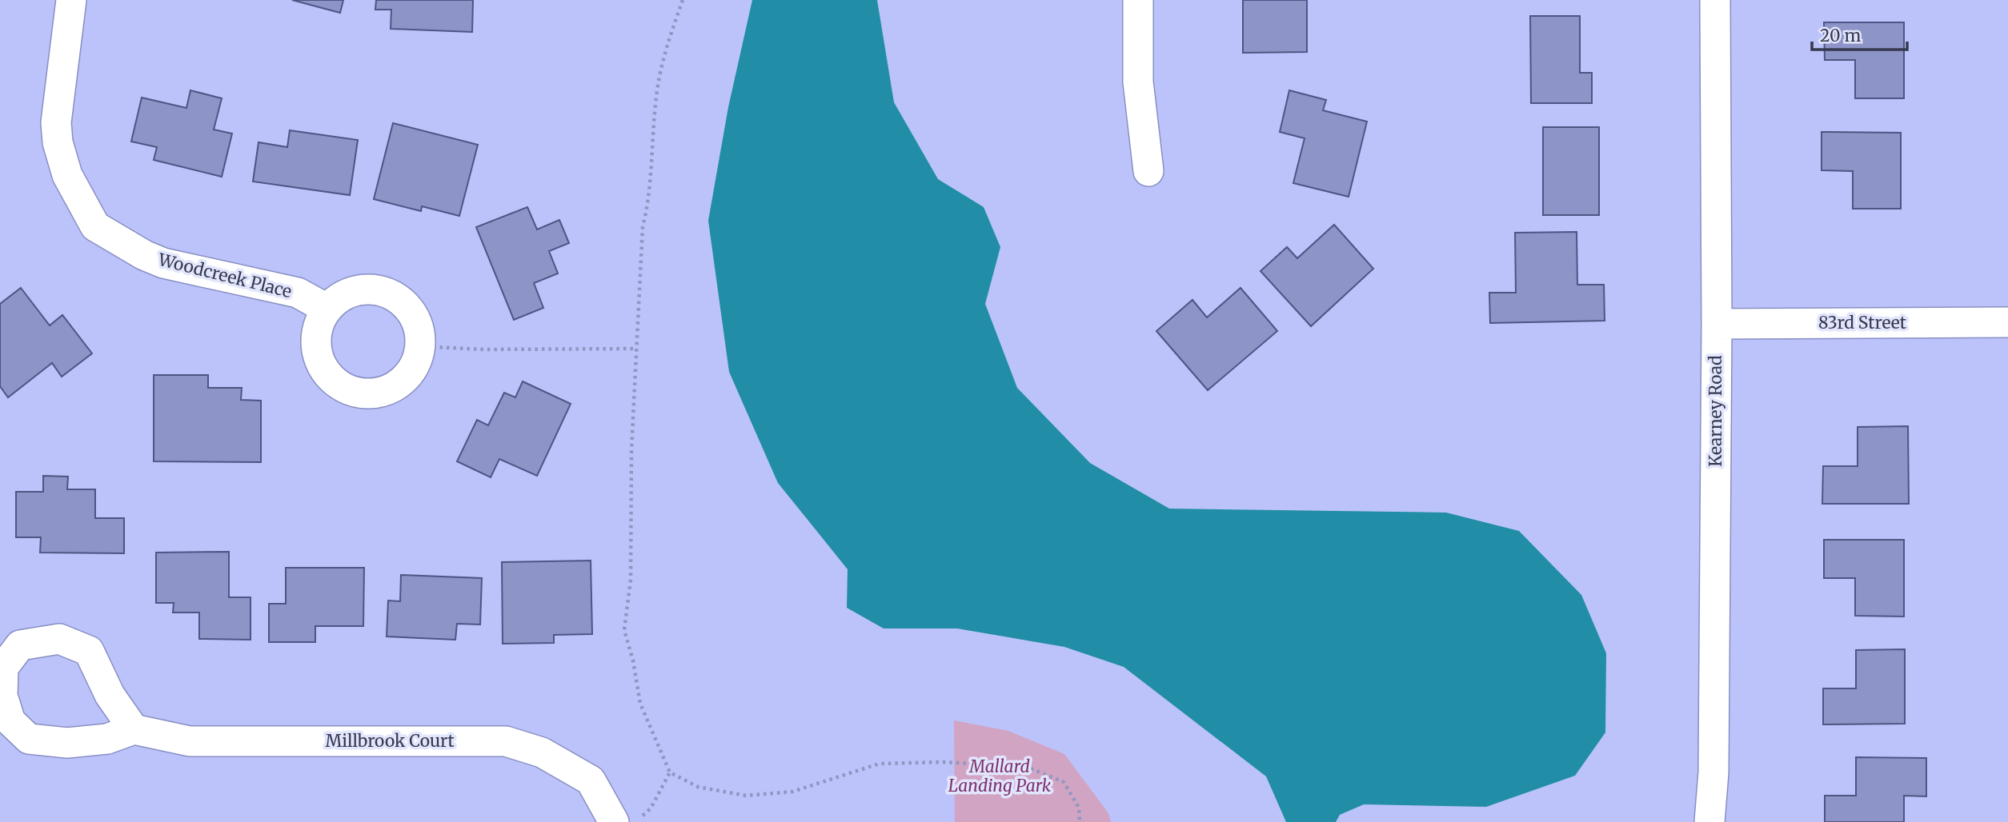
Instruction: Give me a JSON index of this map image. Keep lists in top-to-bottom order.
{
  "streets": {
    "street": [
      "Woodcreek Place",
      "83rd Street",
      "Kearney Road",
      "Millbrook Court"
    ]
  },
  "crossings": [
    ["83rd Street", "Kearney Road"]
  ],
  "parks": ["Mallard Landing Park"],
  "scale_bar": "20 m"
}
